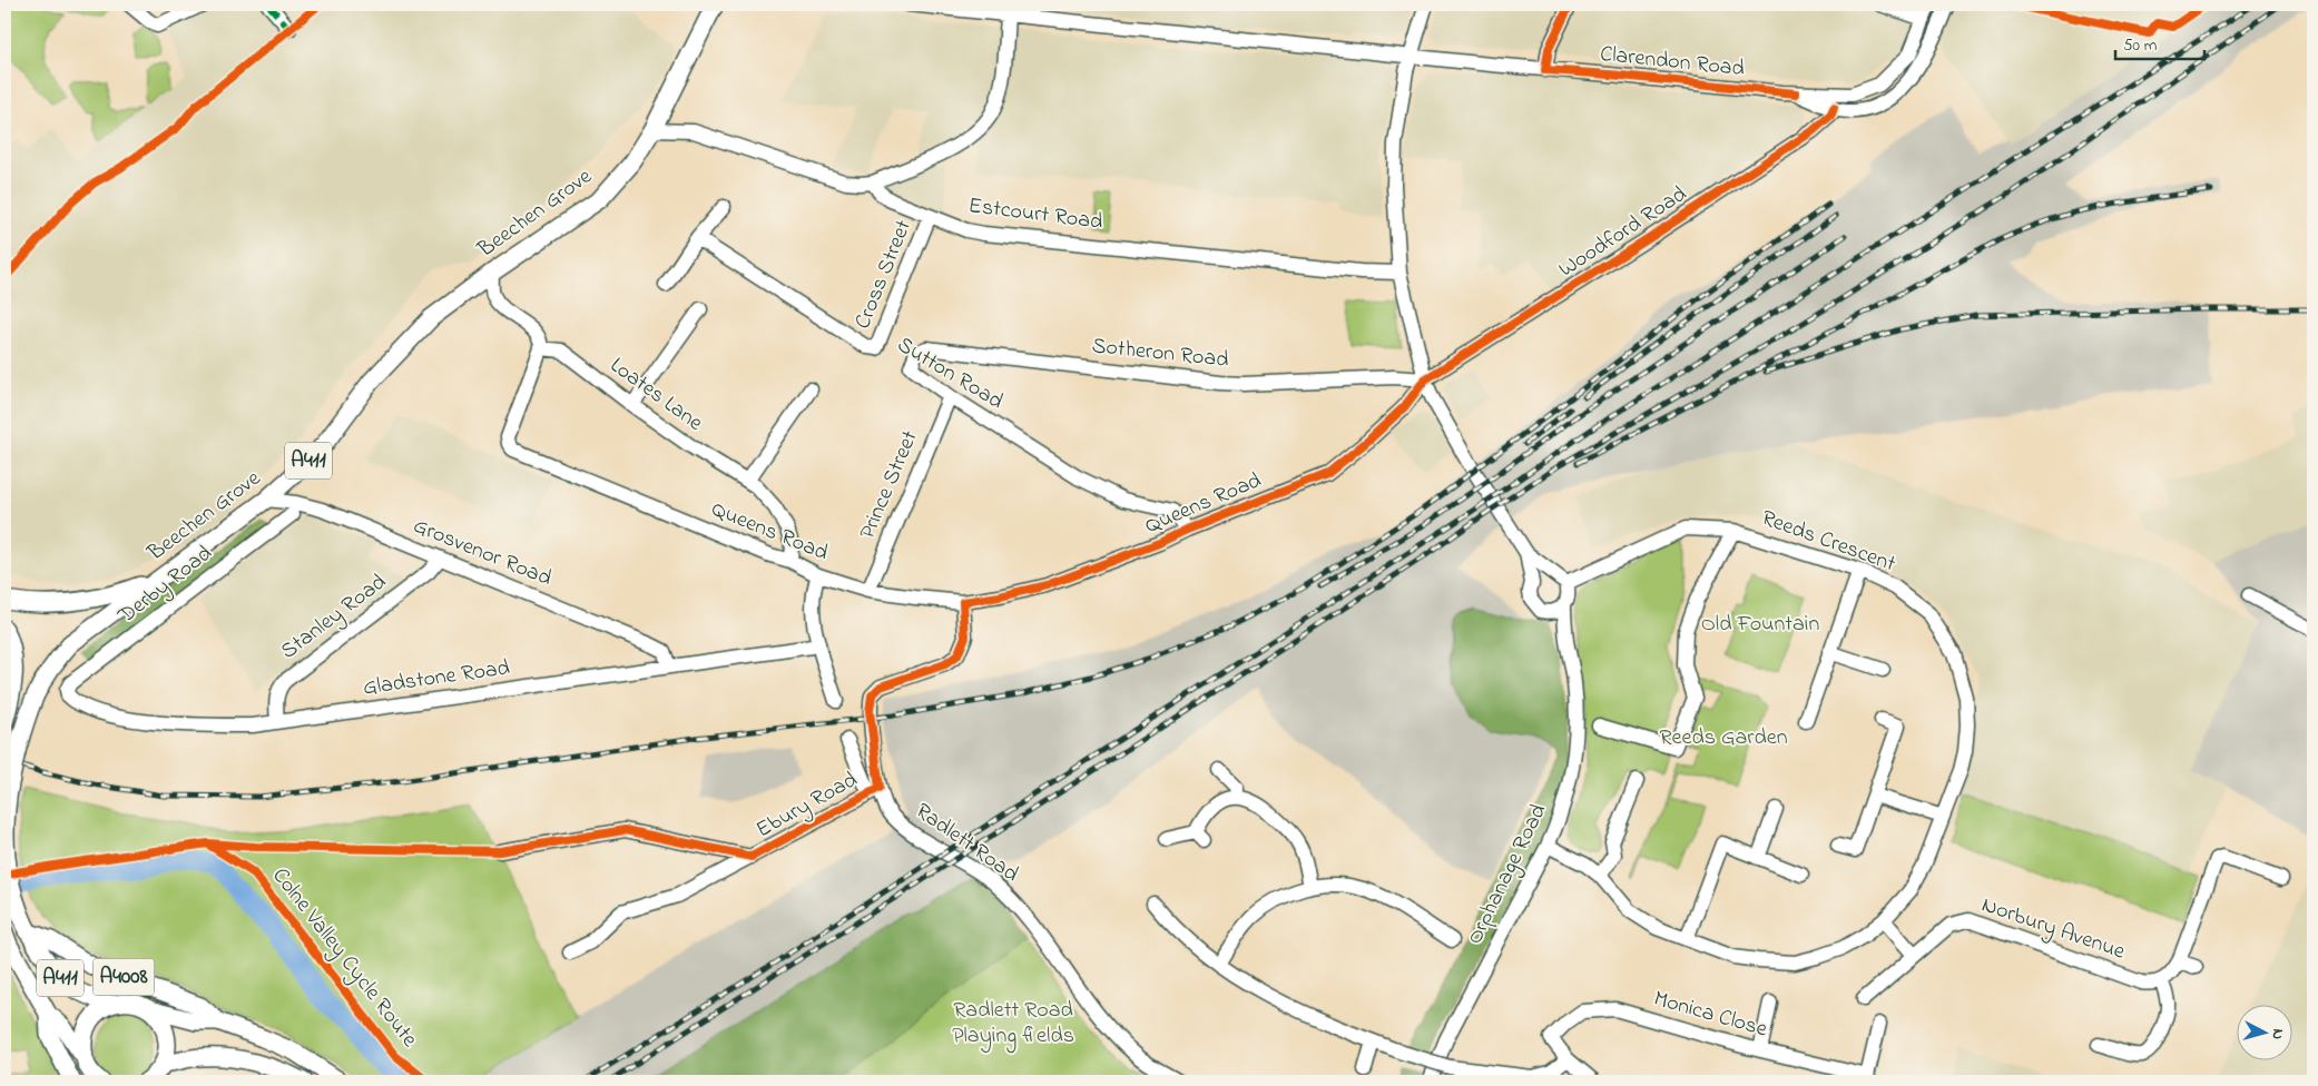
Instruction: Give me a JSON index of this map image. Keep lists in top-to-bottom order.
{
  "streets": {
    "main road": ["Beechen Grove", "A411", "A4008"],
    "street": [
      "Clarendon Road",
      "Estcourt Road",
      "Woodford Road",
      "Cross Street",
      "Sotheron Road",
      "Sutton Road",
      "Loates Lane",
      "Prince Street",
      "Queens Road",
      "Reeds Crescent",
      "Grosvenor Road",
      "Derby Road",
      "Stanley Road",
      "Gladstone Road",
      "Ebury Road",
      "Radlett Road",
      "Orphanage Road",
      "Norbury Avenue",
      "Monica Close"
    ],
    "cycle path": ["Colne Valley Cycle Route"]
  },
  "crossings": [
    ["Clarendon Road", "Orphanage Road"],
    ["Beechen Grove", "A411"],
    ["Beechen Grove", "Grosvenor Road"],
    ["Beechen Grove", "A4008"],
    ["Estcourt Road", "Cross Street"],
    ["Estcourt Road", "Orphanage Road"],
    ["Woodford Road", "Sotheron Road"],
    ["Woodford Road", "Queens Road"],
    ["Woodford Road", "Orphanage Road"],
    ["Cross Street", "Sutton Road"],
    ["Sotheron Road", "Sutton Road"],
    ["Sotheron Road", "Queens Road"],
    ["Sotheron Road", "Orphanage Road"],
    ["Sutton Road", "Prince Street"],
    ["Sutton Road", "Queens Road"],
    ["Loates Lane", "Queens Road"],
    ["Prince Street", "Queens Road"],
    ["Queens Road", "Radlett Road"],
    ["Queens Road", "Orphanage Road"],
    ["Reeds Crescent", "Orphanage Road"],
    ["Grosvenor Road", "Stanley Road"],
    ["Grosvenor Road", "Gladstone Road"],
    ["Derby Road", "Gladstone Road"],
    ["Stanley Road", "Gladstone Road"],
    ["Ebury Road", "Radlett Road"]
  ],
  "parks": ["Old Fountain", "Reeds Garden", "Radlett Road Playing fields"],
  "scale_bar": "50 m",
  "north": "right"
}
